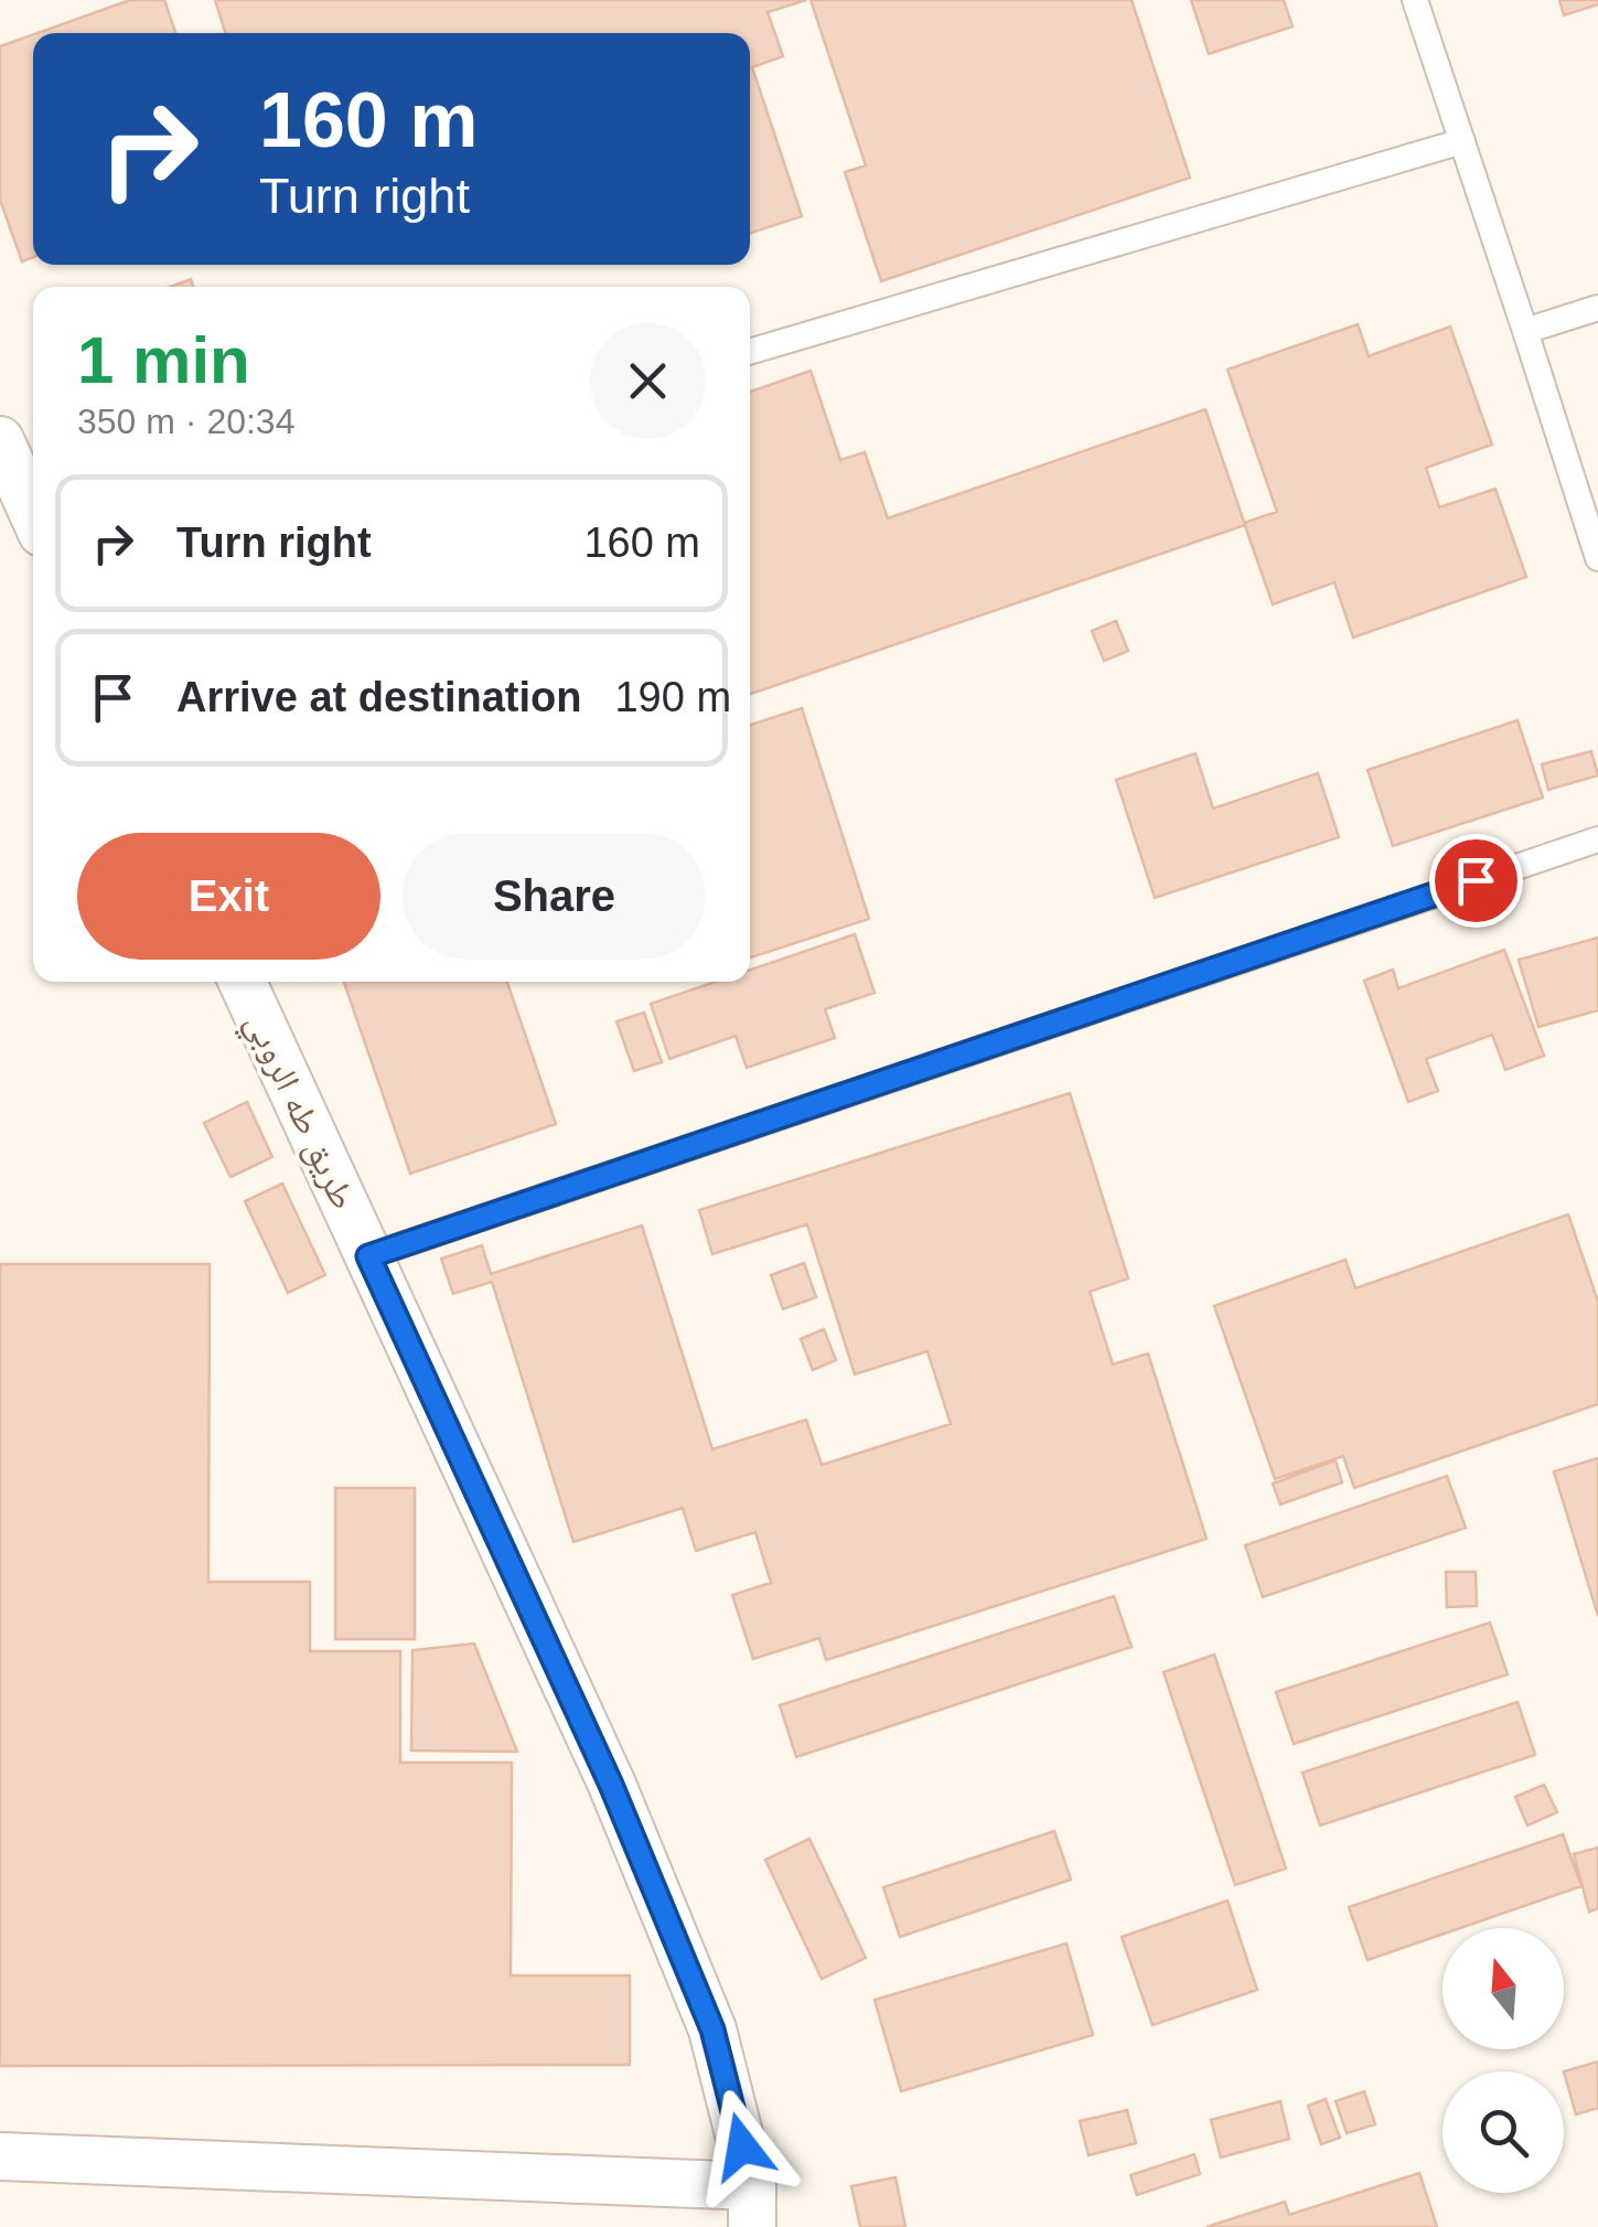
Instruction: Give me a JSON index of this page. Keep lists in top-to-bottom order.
{
  "streets": {
    "street": ["طريق طه الروبي"]
  },
  "north": "top",
  "page": {
    "turn": ["160 m", "Turn right"],
    "heading": ["1 min", "350 m · 20:34"],
    "list": [
      {
        "name": "Turn right",
        "value": "160 m"
      },
      {
        "name": "Arrive at destination",
        "value": "190 m"
      }
    ],
    "buttons": ["Exit", "Share"]
  }
}
